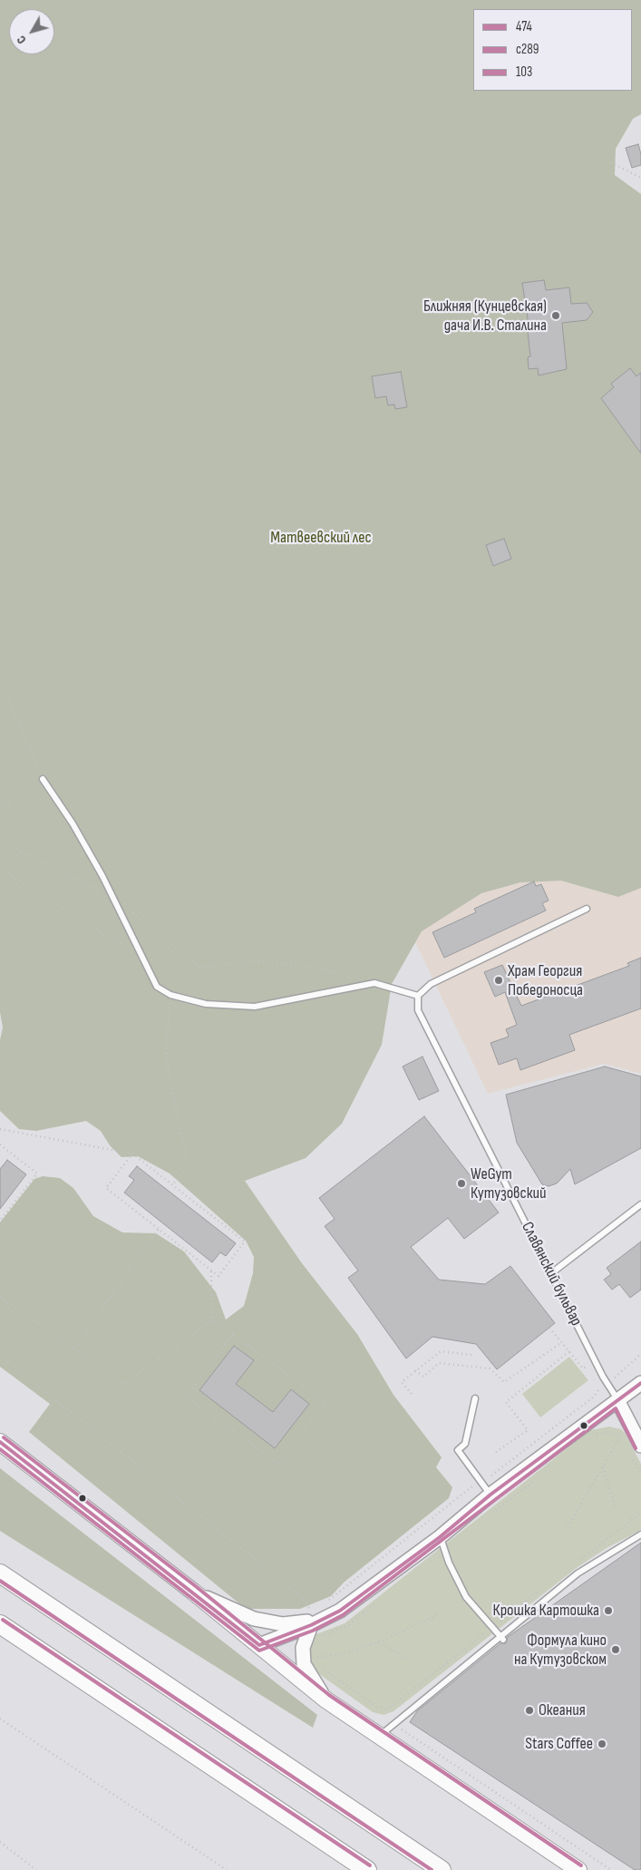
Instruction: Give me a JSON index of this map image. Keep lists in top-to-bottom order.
{
  "streets": {
    "street": ["Славянский бульвар"]
  },
  "parks": ["Матвеевский лес"],
  "places": [
    "Ближняя (Кунцевская) дача И.В. Сталина",
    "Храм Георгия Победоносца",
    "WeGym Кутузовский",
    "Крошка Картошка",
    "Формула кино на Кутузовском",
    "Океания",
    "Stars Coffee"
  ],
  "lines": ["transit line 474", "transit line с289", "transit line 103"],
  "legend": ["474", "с289", "103"],
  "north": "bottom left"
}
